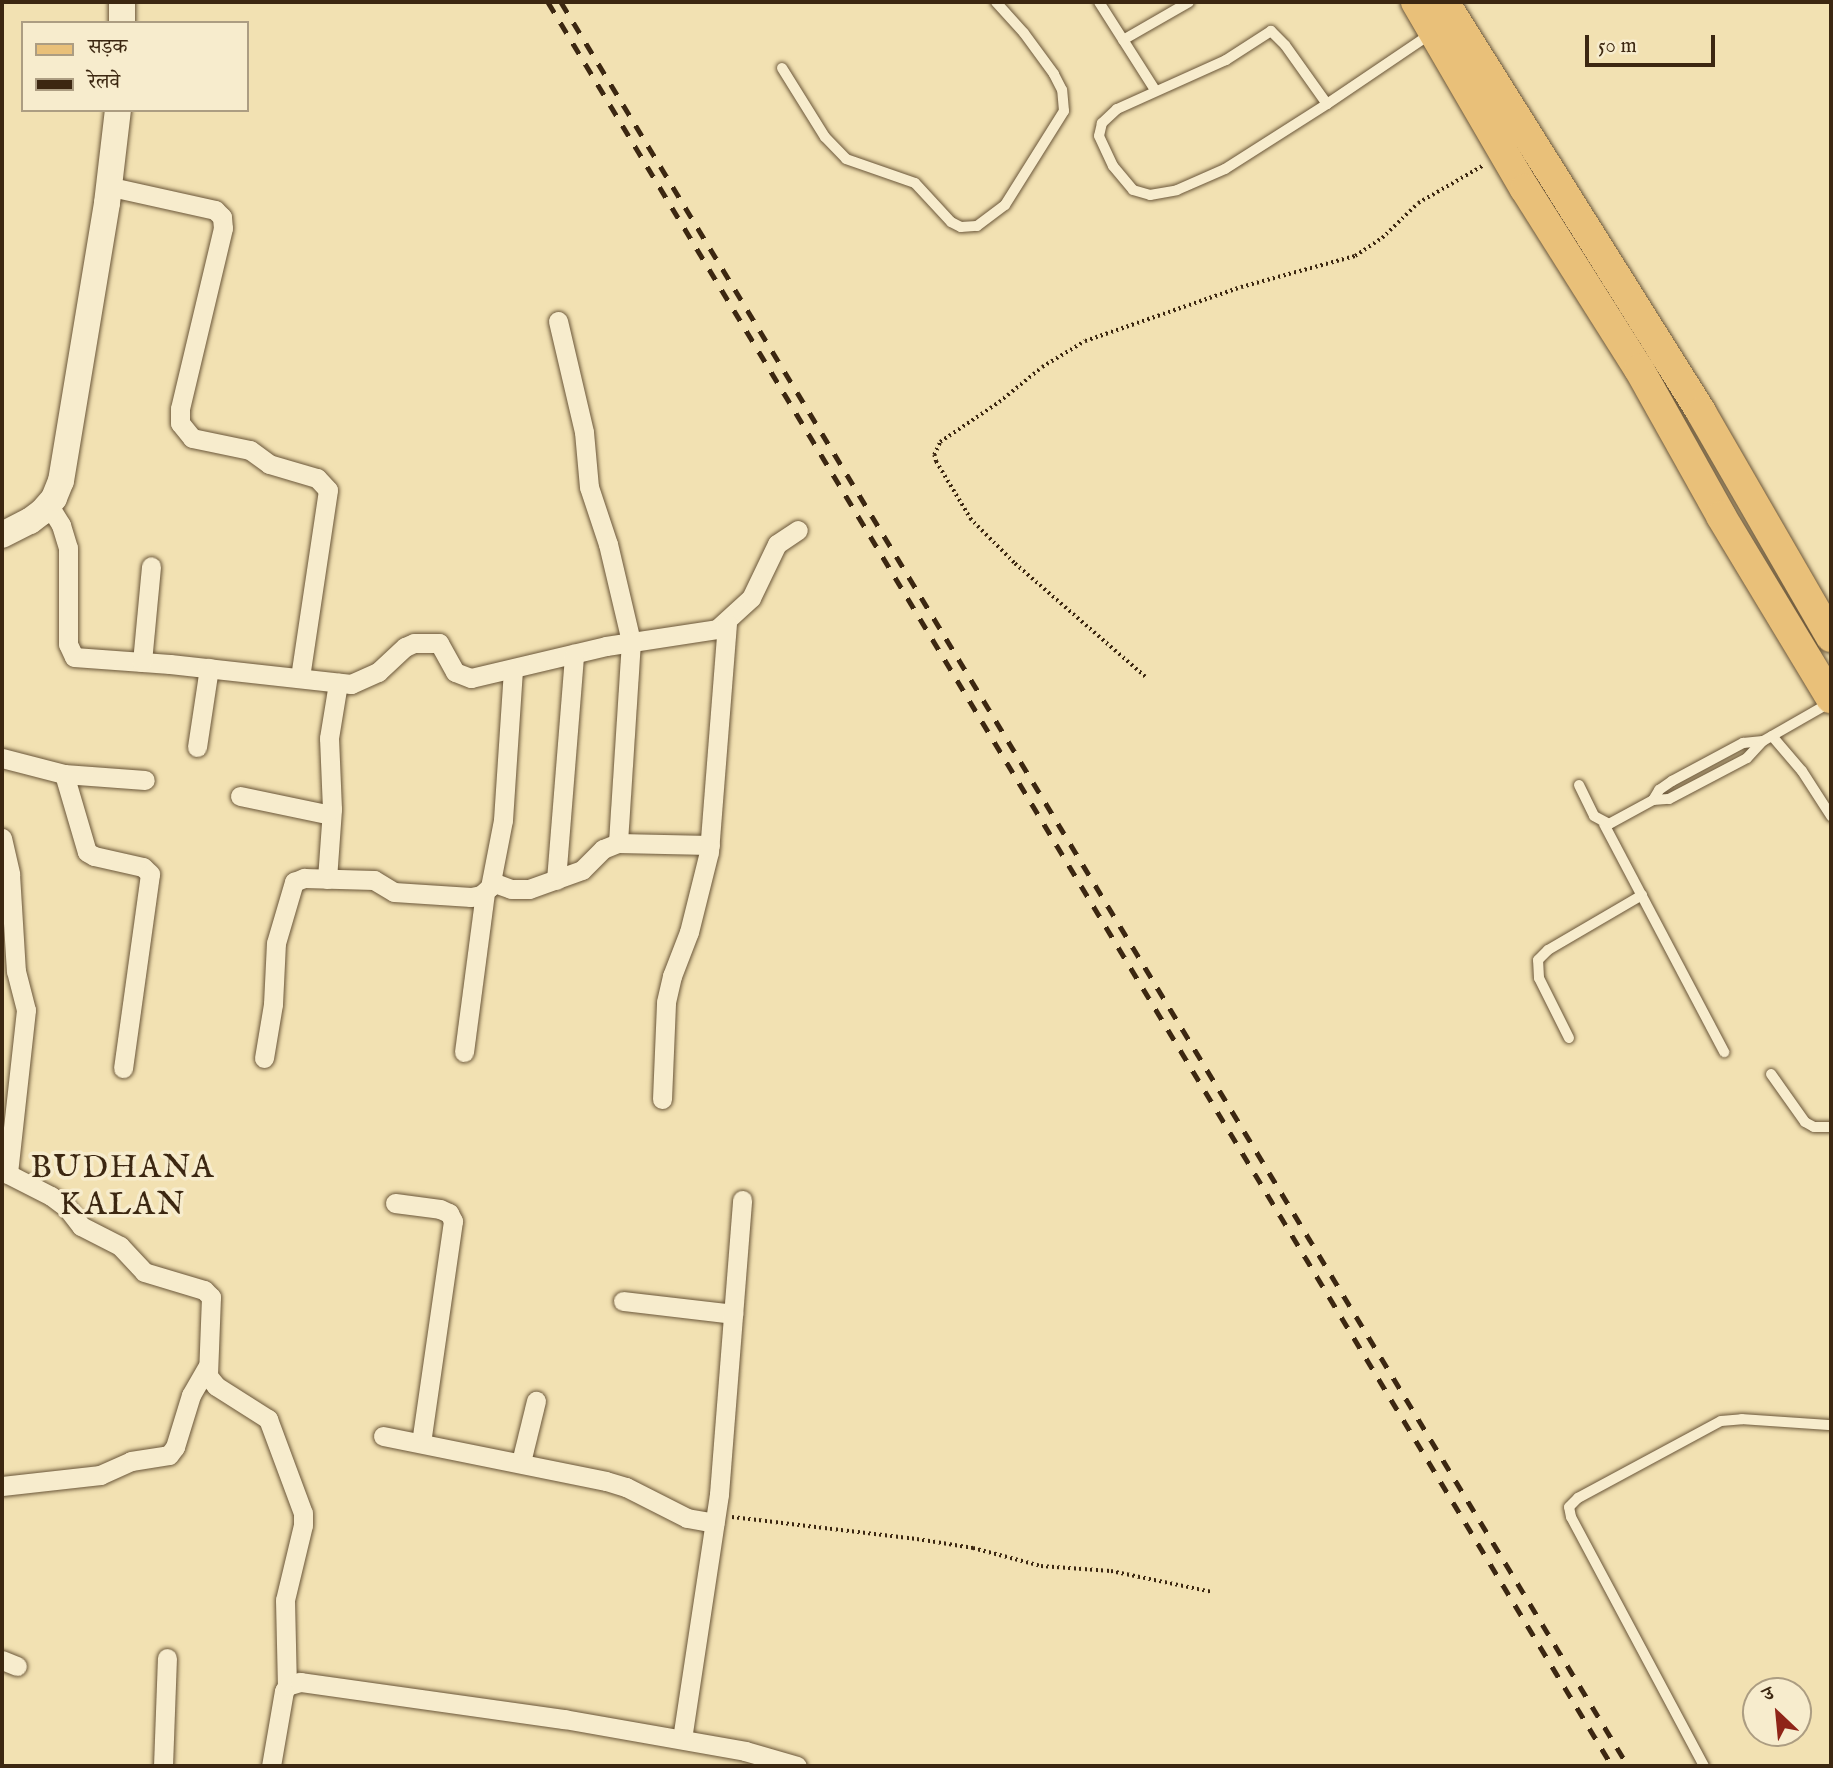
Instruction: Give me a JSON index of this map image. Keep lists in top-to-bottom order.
{
  "districts": ["BUDHANA KALAN"],
  "legend": ["सड़क", "रेलवे"],
  "scale_bar": "50 m",
  "north": "top left"
}
